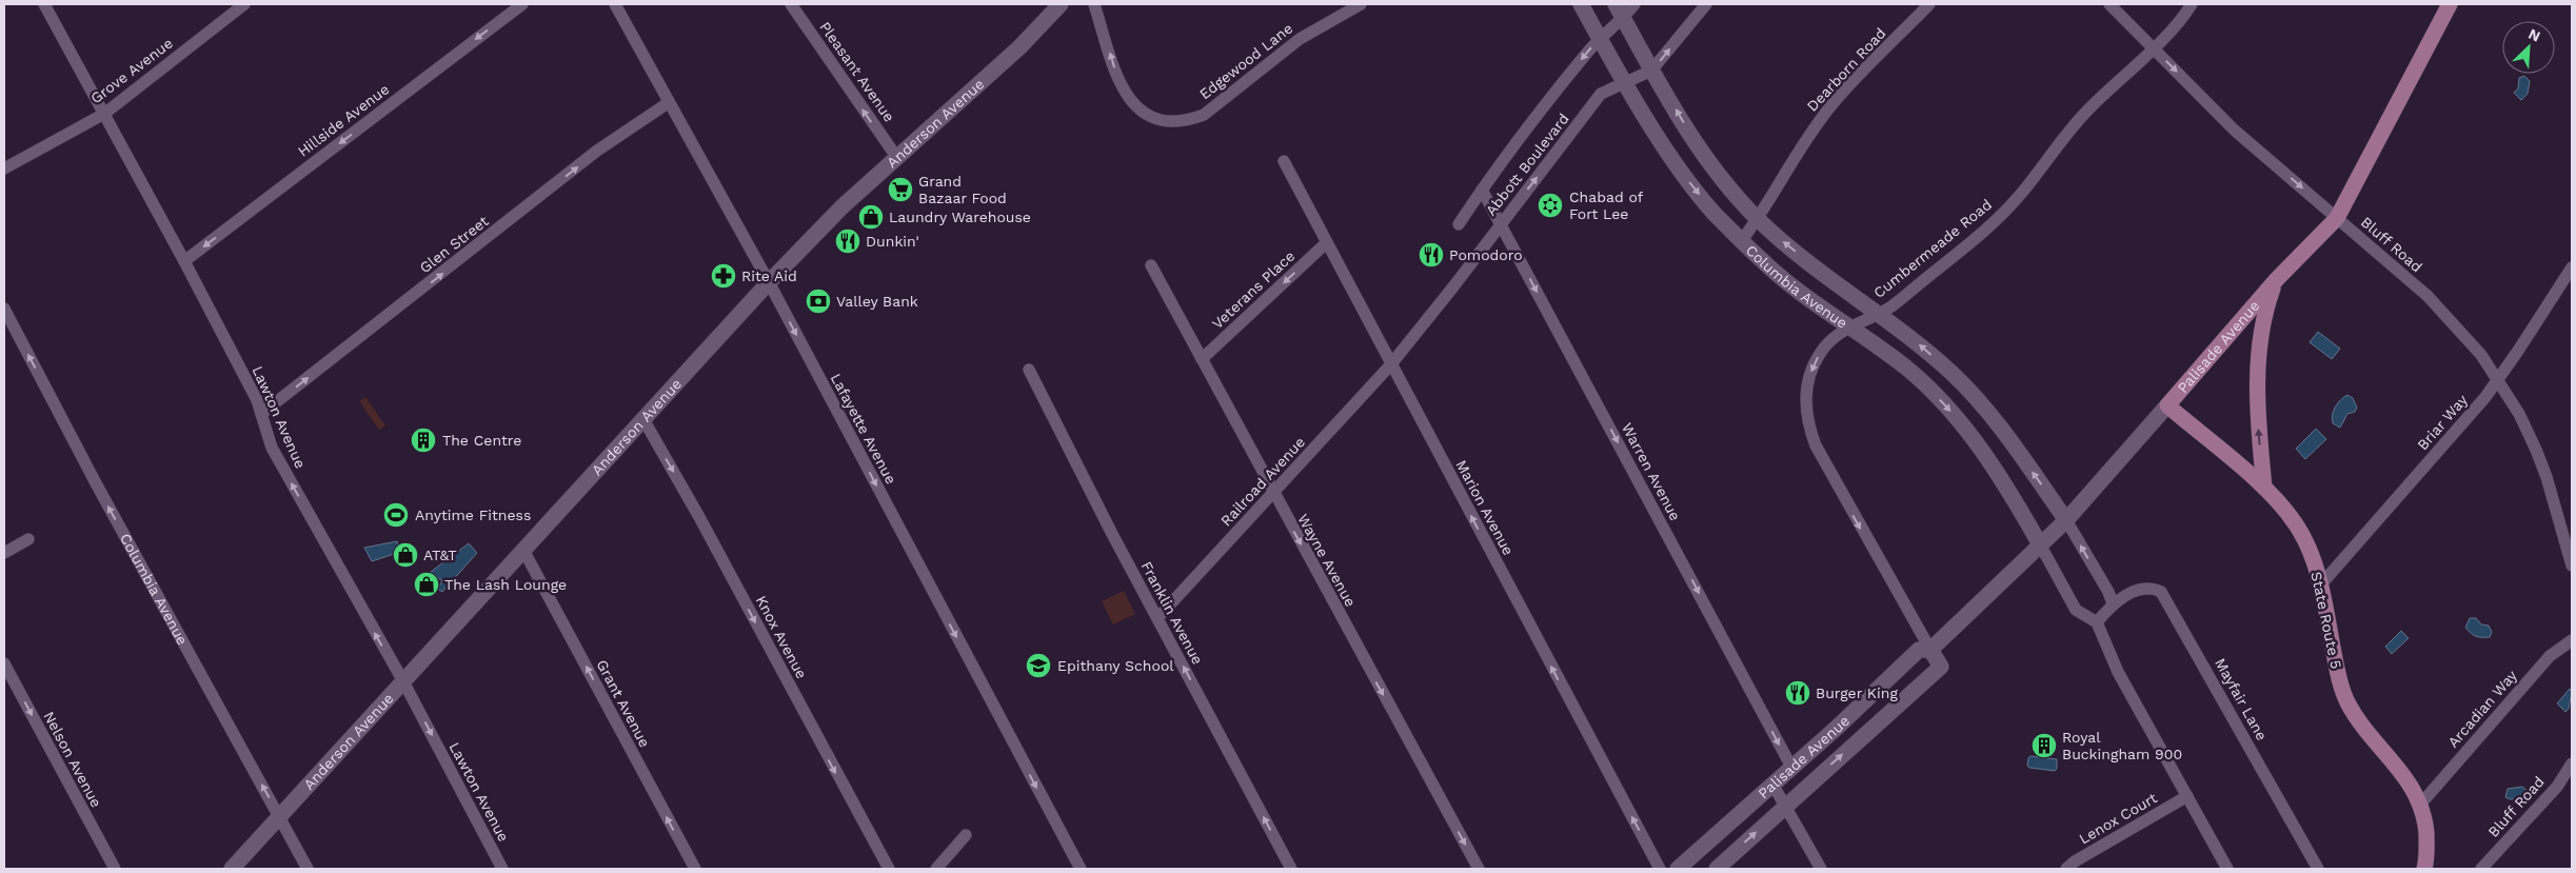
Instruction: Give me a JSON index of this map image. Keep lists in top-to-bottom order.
{
  "streets": {
    "main road": [
      "Anderson Avenue",
      "Columbia Avenue",
      "Palisade Avenue",
      "State Route 5"
    ],
    "street": [
      "Edgewood Lane",
      "Dearborn Road",
      "Grove Avenue",
      "Pleasant Avenue",
      "Hillside Avenue",
      "Abbott Boulevard",
      "Glen Street",
      "Bluff Road",
      "Cumbermeade Road",
      "Veterans Place",
      "Lawton Avenue",
      "Briar Way",
      "Lafayette Avenue",
      "Warren Avenue",
      "Railroad Avenue",
      "Marion Avenue",
      "Wayne Avenue",
      "Franklin Avenue",
      "Knox Avenue",
      "Mayfair Lane",
      "Grant Avenue",
      "Arcadian Way",
      "Nelson Avenue",
      "Lenox Court"
    ]
  },
  "crossings": [
    ["Dearborn Road", "Columbia Avenue"],
    ["Grove Avenue", "Lawton Avenue"],
    ["Pleasant Avenue", "Anderson Avenue"],
    ["Hillside Avenue", "Lawton Avenue"],
    ["Anderson Avenue", "Columbia Avenue"],
    ["Anderson Avenue", "Lawton Avenue"],
    ["Anderson Avenue", "Lafayette Avenue"],
    ["Anderson Avenue", "Knox Avenue"],
    ["Anderson Avenue", "Grant Avenue"],
    ["Abbott Boulevard", "Columbia Avenue"],
    ["Abbott Boulevard", "Warren Avenue"],
    ["Abbott Boulevard", "Railroad Avenue"],
    ["Abbott Boulevard", "Marion Avenue"],
    ["Glen Street", "Lawton Avenue"],
    ["Glen Street", "Lafayette Avenue"],
    ["Bluff Road", "Cumbermeade Road"],
    ["Bluff Road", "Palisade Avenue"],
    ["Bluff Road", "Briar Way"],
    ["Cumbermeade Road", "Columbia Avenue"],
    ["Cumbermeade Road", "Palisade Avenue"],
    ["Columbia Avenue", "Palisade Avenue"],
    ["Veterans Place", "Marion Avenue"],
    ["Veterans Place", "Wayne Avenue"],
    ["Palisade Avenue", "Warren Avenue"],
    ["Palisade Avenue", "State Route 5"],
    ["Briar Way", "State Route 5"],
    ["Railroad Avenue", "Marion Avenue"],
    ["Railroad Avenue", "Wayne Avenue"],
    ["Railroad Avenue", "Franklin Avenue"],
    ["State Route 5", "Arcadian Way"]
  ],
  "one_way": [
    "Pleasant Avenue",
    "Hillside Avenue",
    "Glen Street",
    "Cumbermeade Road",
    "Veterans Place",
    "Lafayette Avenue",
    "Warren Avenue",
    "Marion Avenue",
    "Wayne Avenue",
    "Franklin Avenue",
    "Knox Avenue",
    "Grant Avenue",
    "Nelson Avenue"
  ],
  "places": {
    "supermarket": ["Grand Bazaar Food"],
    "synagogue": ["Chabad of Fort Lee"],
    "shop": ["Laundry Warehouse", "AT&T", "The Lash Lounge"],
    "restaurant": ["Dunkin'", "Pomodoro", "Burger King"],
    "pharmacy": ["Rite Aid"],
    "bank": ["Valley Bank"],
    "building": ["The Centre", "Royal Buckingham 900"],
    "sports": ["Anytime Fitness"],
    "school or university": ["Epithany School"]
  },
  "north": "top right"
}
